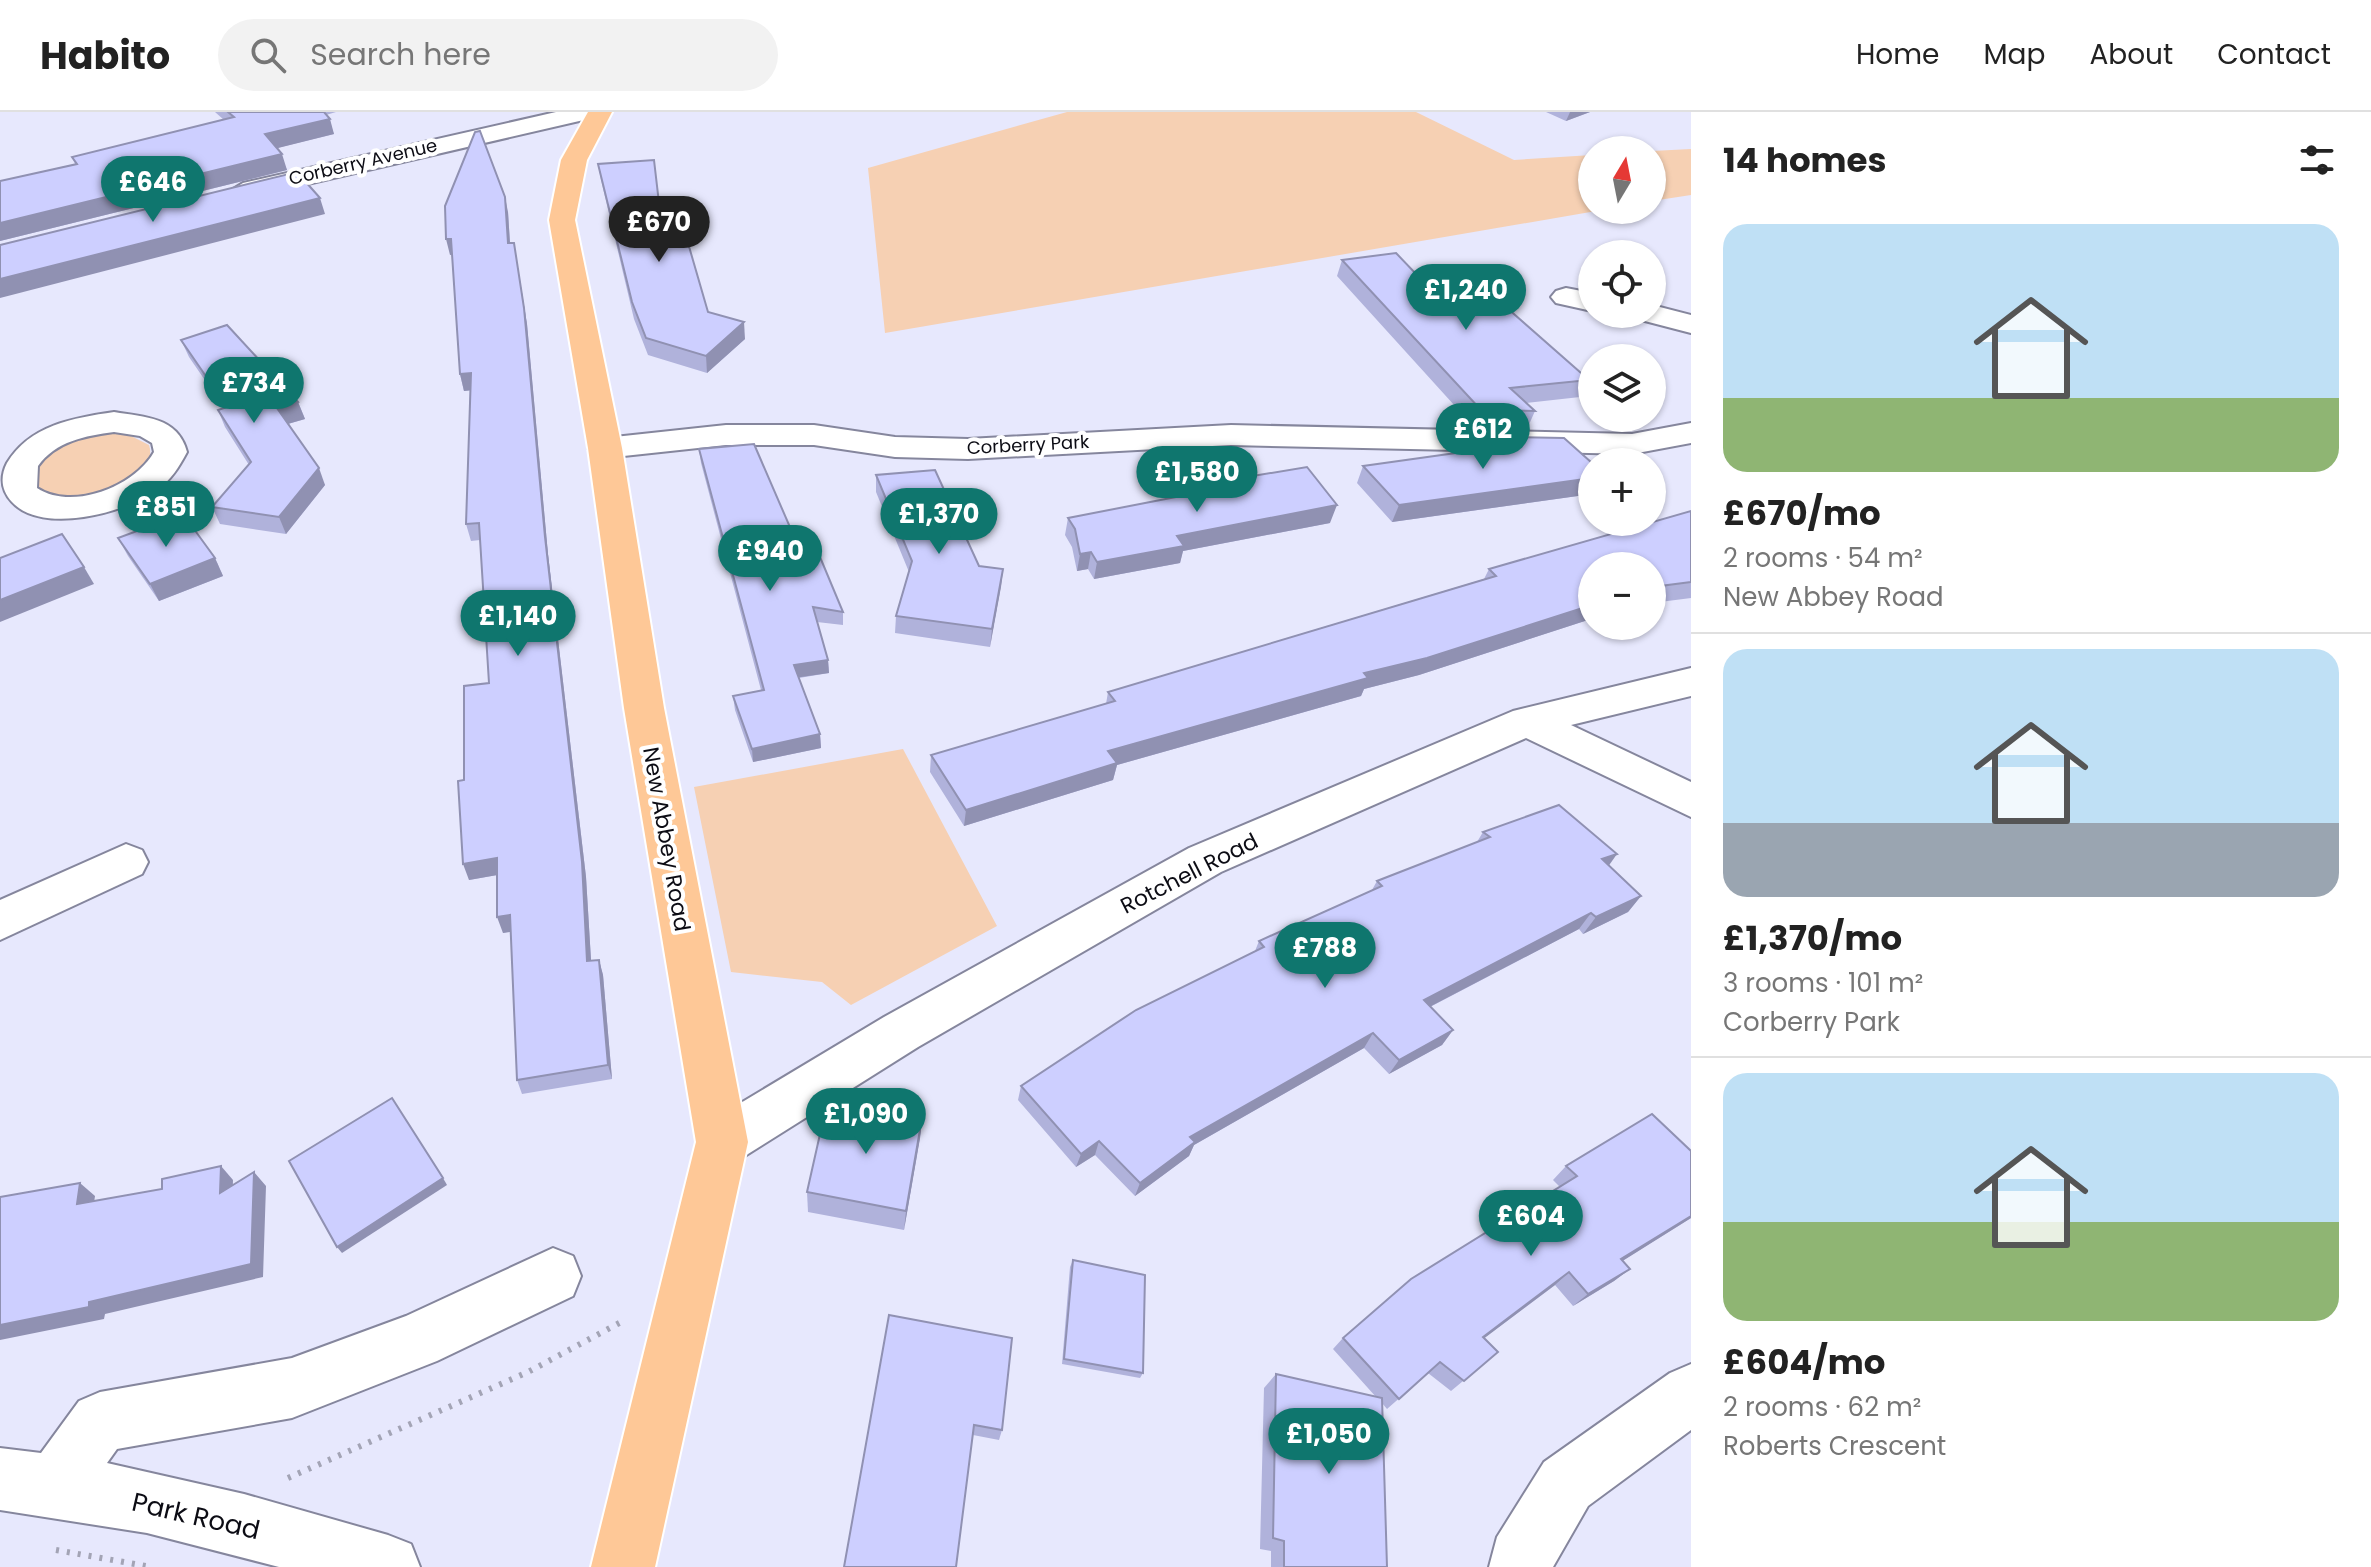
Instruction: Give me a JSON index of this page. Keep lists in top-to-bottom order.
{
  "streets": {
    "main road": ["New Abbey Road"],
    "street": [
      "Corberry Avenue",
      "Corberry Park",
      "Rotchell Road",
      "Park Road"
    ]
  },
  "crossings": [
    ["Corberry Park", "New Abbey Road"],
    ["New Abbey Road", "Rotchell Road"]
  ],
  "north": "top",
  "page": {
    "header": "Habito",
    "search": "Search here",
    "nav": [
      "Home",
      "Map",
      "About",
      "Contact"
    ],
    "heading": "14 homes",
    "map_buttons": ["+", "−"],
    "price": [
      "£646",
      "£670",
      "£1,240",
      "£734",
      "£612",
      "£1,580",
      "£851",
      "£1,370",
      "£940",
      "£1,140",
      "£788",
      "£1,090",
      "£604",
      "£1,050"
    ],
    "list": [
      {
        "name": "£670/mo",
        "note": "2 rooms · 54 m² · New Abbey Road"
      },
      {
        "name": "£1,370/mo",
        "note": "3 rooms · 101 m² · Corberry Park"
      },
      {
        "name": "£604/mo",
        "note": "2 rooms · 62 m² · Roberts Crescent"
      }
    ]
  }
}
